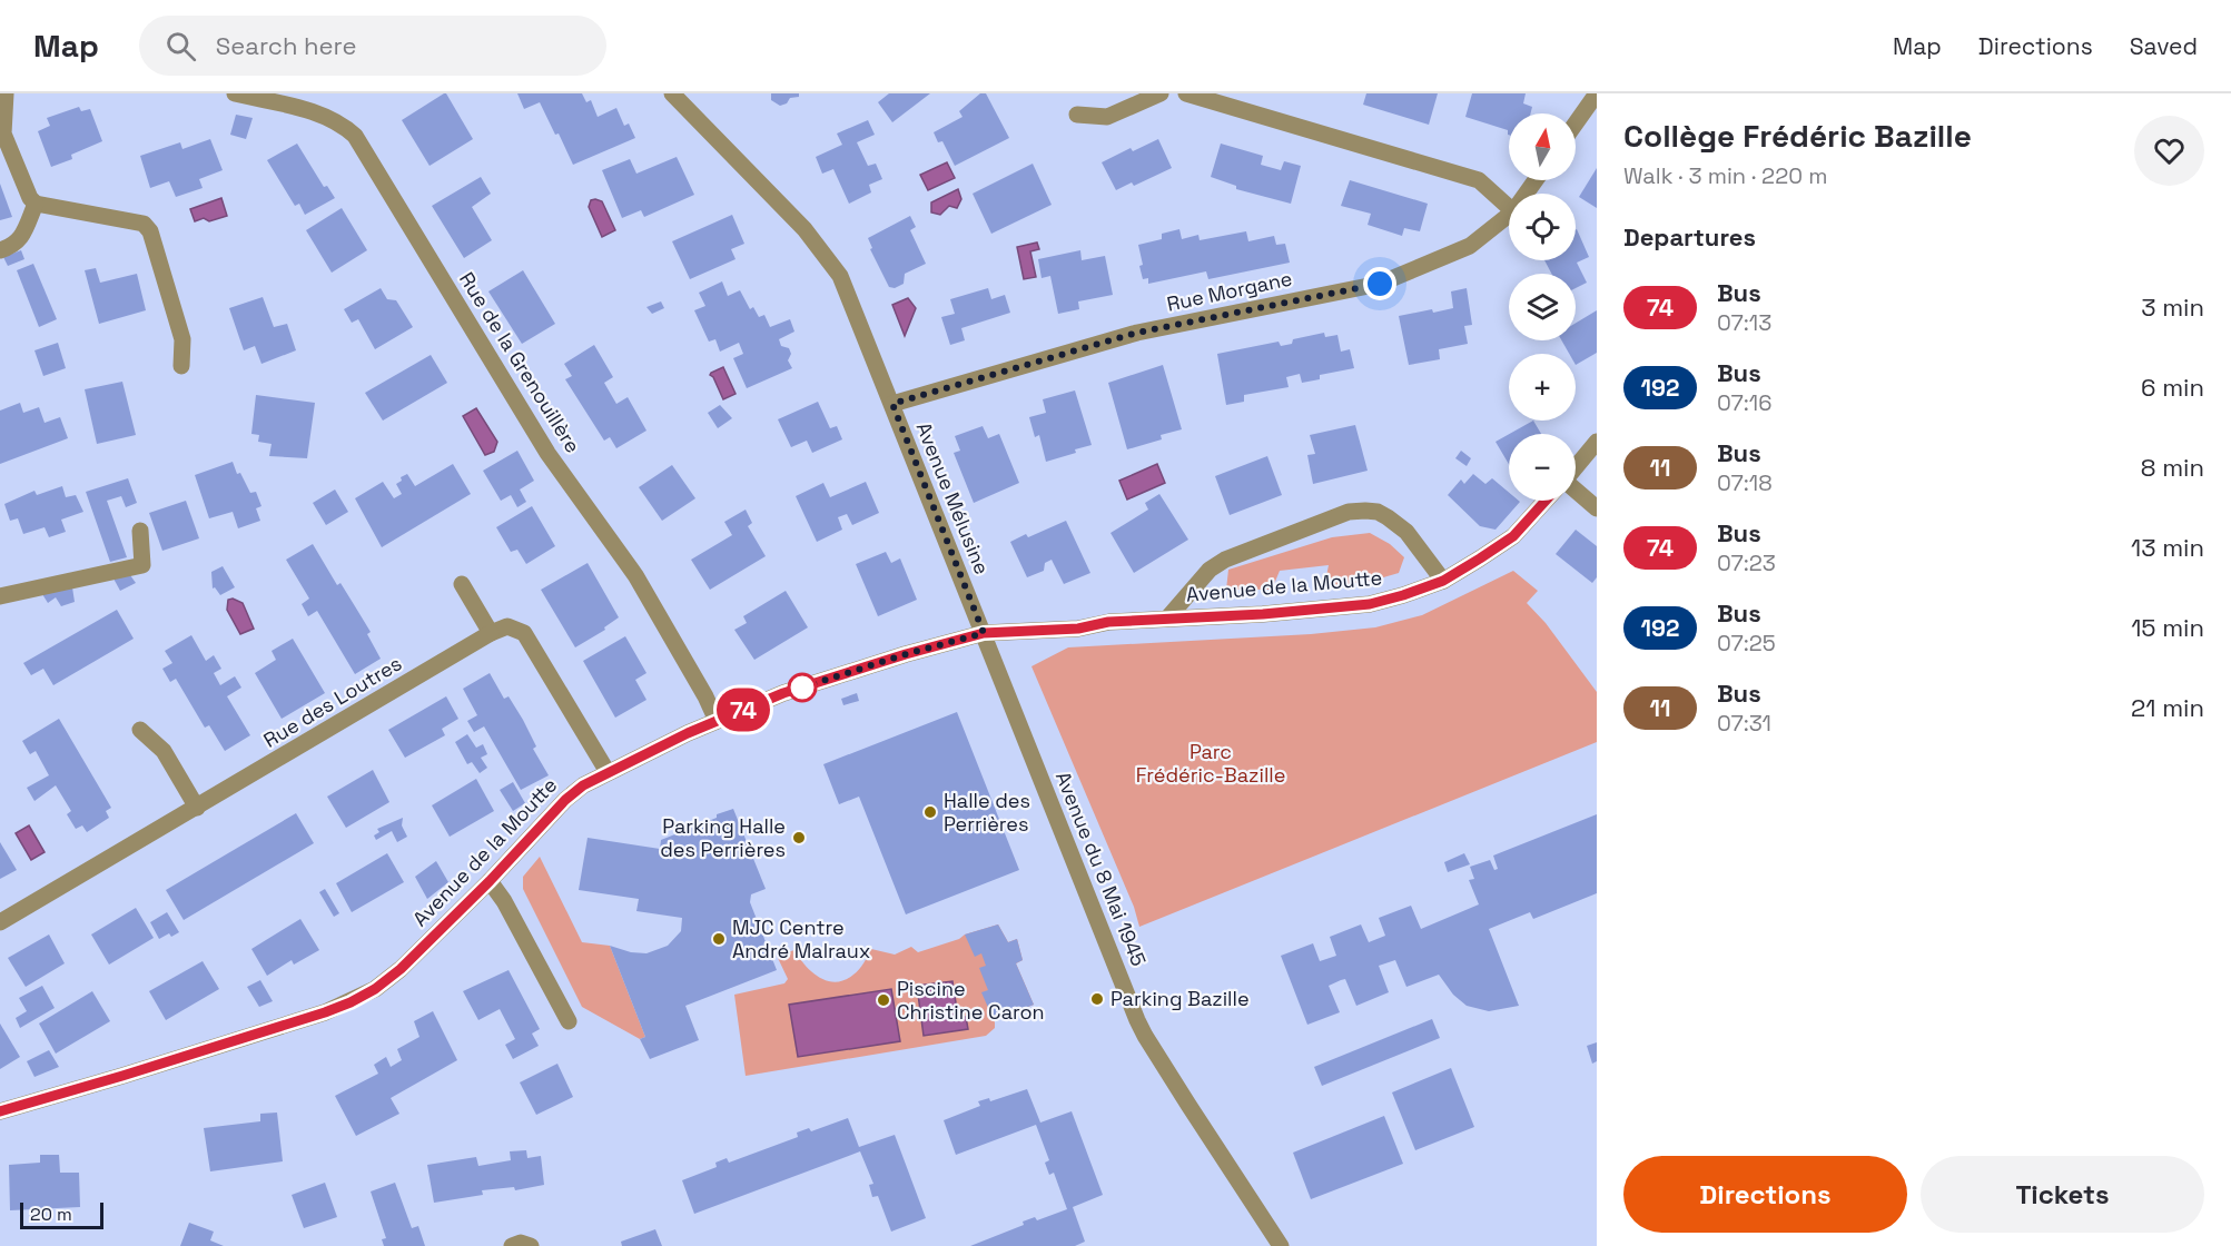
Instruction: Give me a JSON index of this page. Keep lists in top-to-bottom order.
{
  "streets": {
    "street": [
      "Rue Morgane",
      "Rue de la Grenouillère",
      "Avenue Mélusine",
      "Avenue de la Moutte",
      "Rue des Loutres",
      "Avenue du 8 Mai 1945"
    ]
  },
  "crossings": [
    ["Rue Morgane", "Avenue Mélusine"],
    ["Rue de la Grenouillère", "Avenue de la Moutte"],
    ["Avenue Mélusine", "Avenue de la Moutte"],
    ["Avenue Mélusine", "Avenue du 8 Mai 1945"],
    ["Avenue de la Moutte", "Rue des Loutres"],
    ["Avenue de la Moutte", "Avenue du 8 Mai 1945"]
  ],
  "parks": ["Parc Frédéric-Bazille"],
  "places": [
    "Halle des Perrières",
    "Parking Halle des Perrières",
    "MJC Centre André Malraux",
    "Parking Bazille",
    "Piscine Christine Caron"
  ],
  "lines": ["bus line 74"],
  "scale_bar": "20 m",
  "north": "top",
  "page": {
    "header": "Map",
    "search": "Search here",
    "nav": ["Map", "Directions", "Saved"],
    "on_map": "74",
    "heading": [
      ["Collège Frédéric Bazille", "Walk · 3 min · 220 m"],
      "Departures"
    ],
    "map_buttons": ["+", "−"],
    "list": [
      {
        "mark": "74",
        "name": "Bus",
        "note": "07:13",
        "value": "3 min"
      },
      {
        "mark": "192",
        "name": "Bus",
        "note": "07:16",
        "value": "6 min"
      },
      {
        "mark": "11",
        "name": "Bus",
        "note": "07:18",
        "value": "8 min"
      },
      {
        "mark": "74",
        "name": "Bus",
        "note": "07:23",
        "value": "13 min"
      },
      {
        "mark": "192",
        "name": "Bus",
        "note": "07:25",
        "value": "15 min"
      },
      {
        "mark": "11",
        "name": "Bus",
        "note": "07:31",
        "value": "21 min"
      }
    ],
    "buttons": ["Directions", "Tickets"],
    "scale": "20 m"
  }
}
